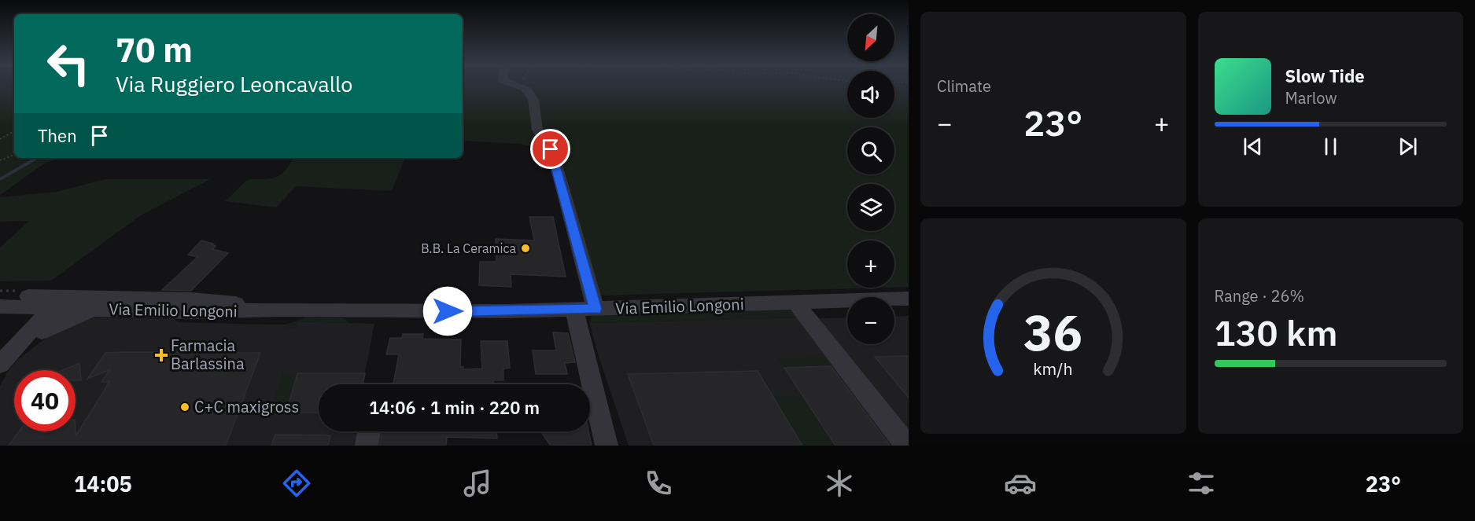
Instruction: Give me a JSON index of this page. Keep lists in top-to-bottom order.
{
  "streets": {
    "street": ["Via Emilio Longoni"]
  },
  "places": {
    "other": ["B.B. La Ceramica", "C+C maxigross"],
    "health": ["Farmacia Barlassina"]
  },
  "north": "bottom left",
  "page": {
    "tile": [
      "Climate",
      ["Range · 26%", "130 km"]
    ],
    "map_buttons": ["+", "−"],
    "turn": ["70 m", "Via Ruggiero Leoncavallo"],
    "song": ["Slow Tide", "Marlow"],
    "heat": ["−", "23°", "+"],
    "then": "Then",
    "limit": "40",
    "trip": "14:06 · 1 min · 220 m",
    "tabs": ["14:05", "23°"],
    "gauge": ["36", "km/h"]
  }
}
